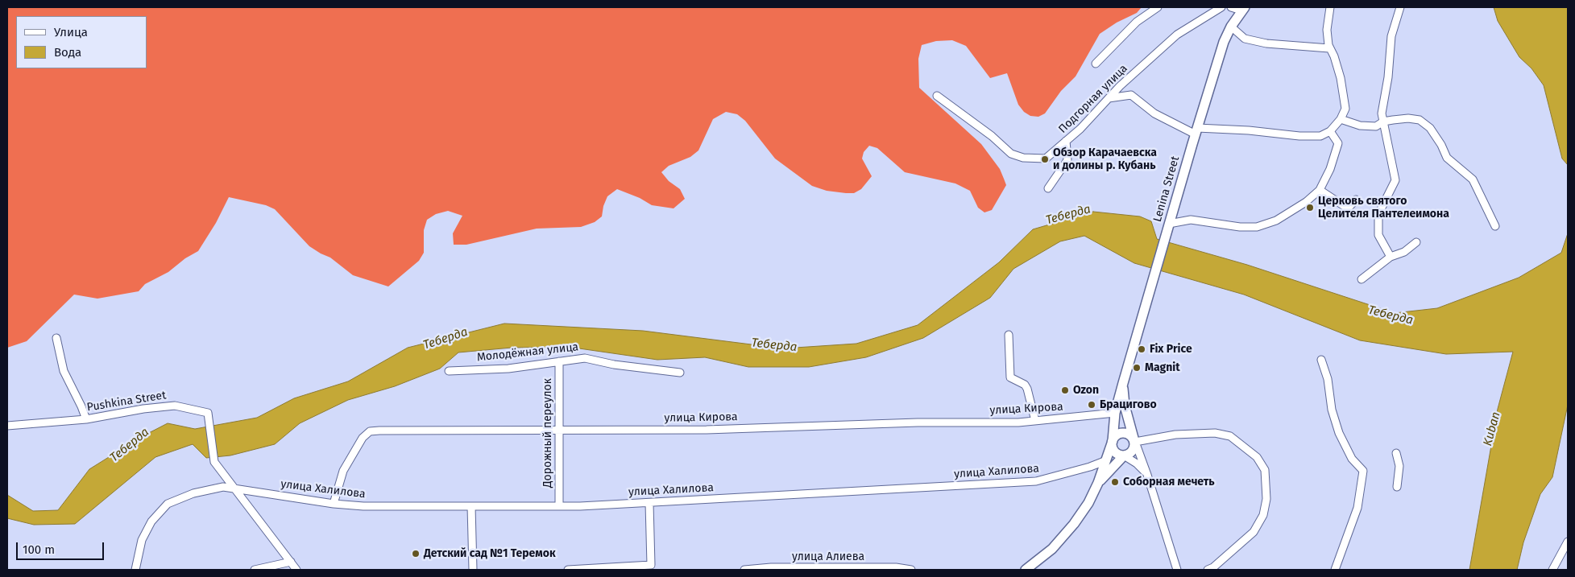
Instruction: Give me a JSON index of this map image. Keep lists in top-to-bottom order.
{
  "streets": {
    "main road": ["Lenina Street"],
    "street": [
      "Подгорная улица",
      "Молодёжная улица",
      "Pushkina Street",
      "улица Кирова",
      "Дорожный переулок",
      "улица Халилова",
      "улица Алиева"
    ]
  },
  "crossings": [
    ["Lenina Street", "улица Кирова"],
    ["Lenina Street", "улица Халилова"],
    ["Молодёжная улица", "Дорожный переулок"],
    ["Pushkina Street", "улица Халилова"],
    ["улица Кирова", "Дорожный переулок"],
    ["улица Кирова", "улица Халилова"],
    ["Дорожный переулок", "улица Халилова"]
  ],
  "water": ["Теберда", "Kuban"],
  "places": [
    "Обзор Карачаевска и долины р. Кубань",
    "Церковь святого Целителя Пантелеимона",
    "Fix Price",
    "Magnit",
    "Ozon",
    "Брацигово",
    "Соборная мечеть",
    "Детский сад №1 Теремок"
  ],
  "legend": ["Улица", "Вода"],
  "scale_bar": "100 m"
}
